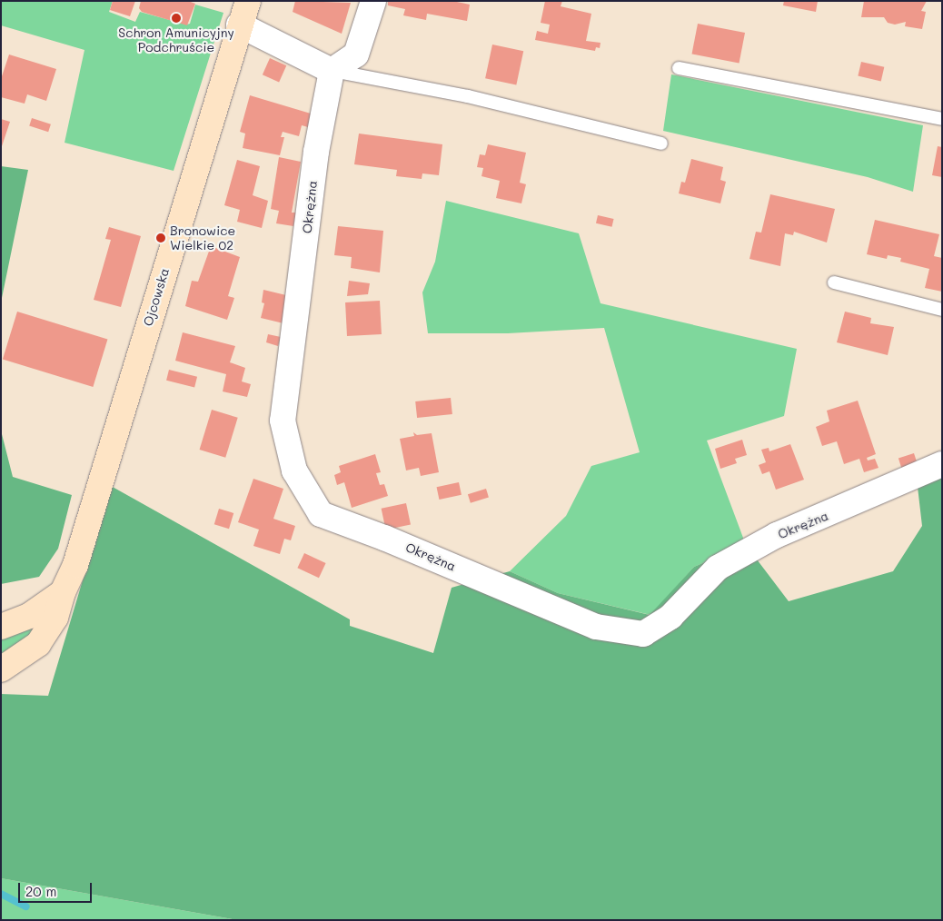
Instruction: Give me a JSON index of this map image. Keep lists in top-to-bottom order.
{
  "streets": {
    "street": ["Okrężna", "Ojcowska"]
  },
  "places": ["Schron Amunicyjny Podchruście", "Bronowice Wielkie 02"],
  "scale_bar": "20 m"
}
